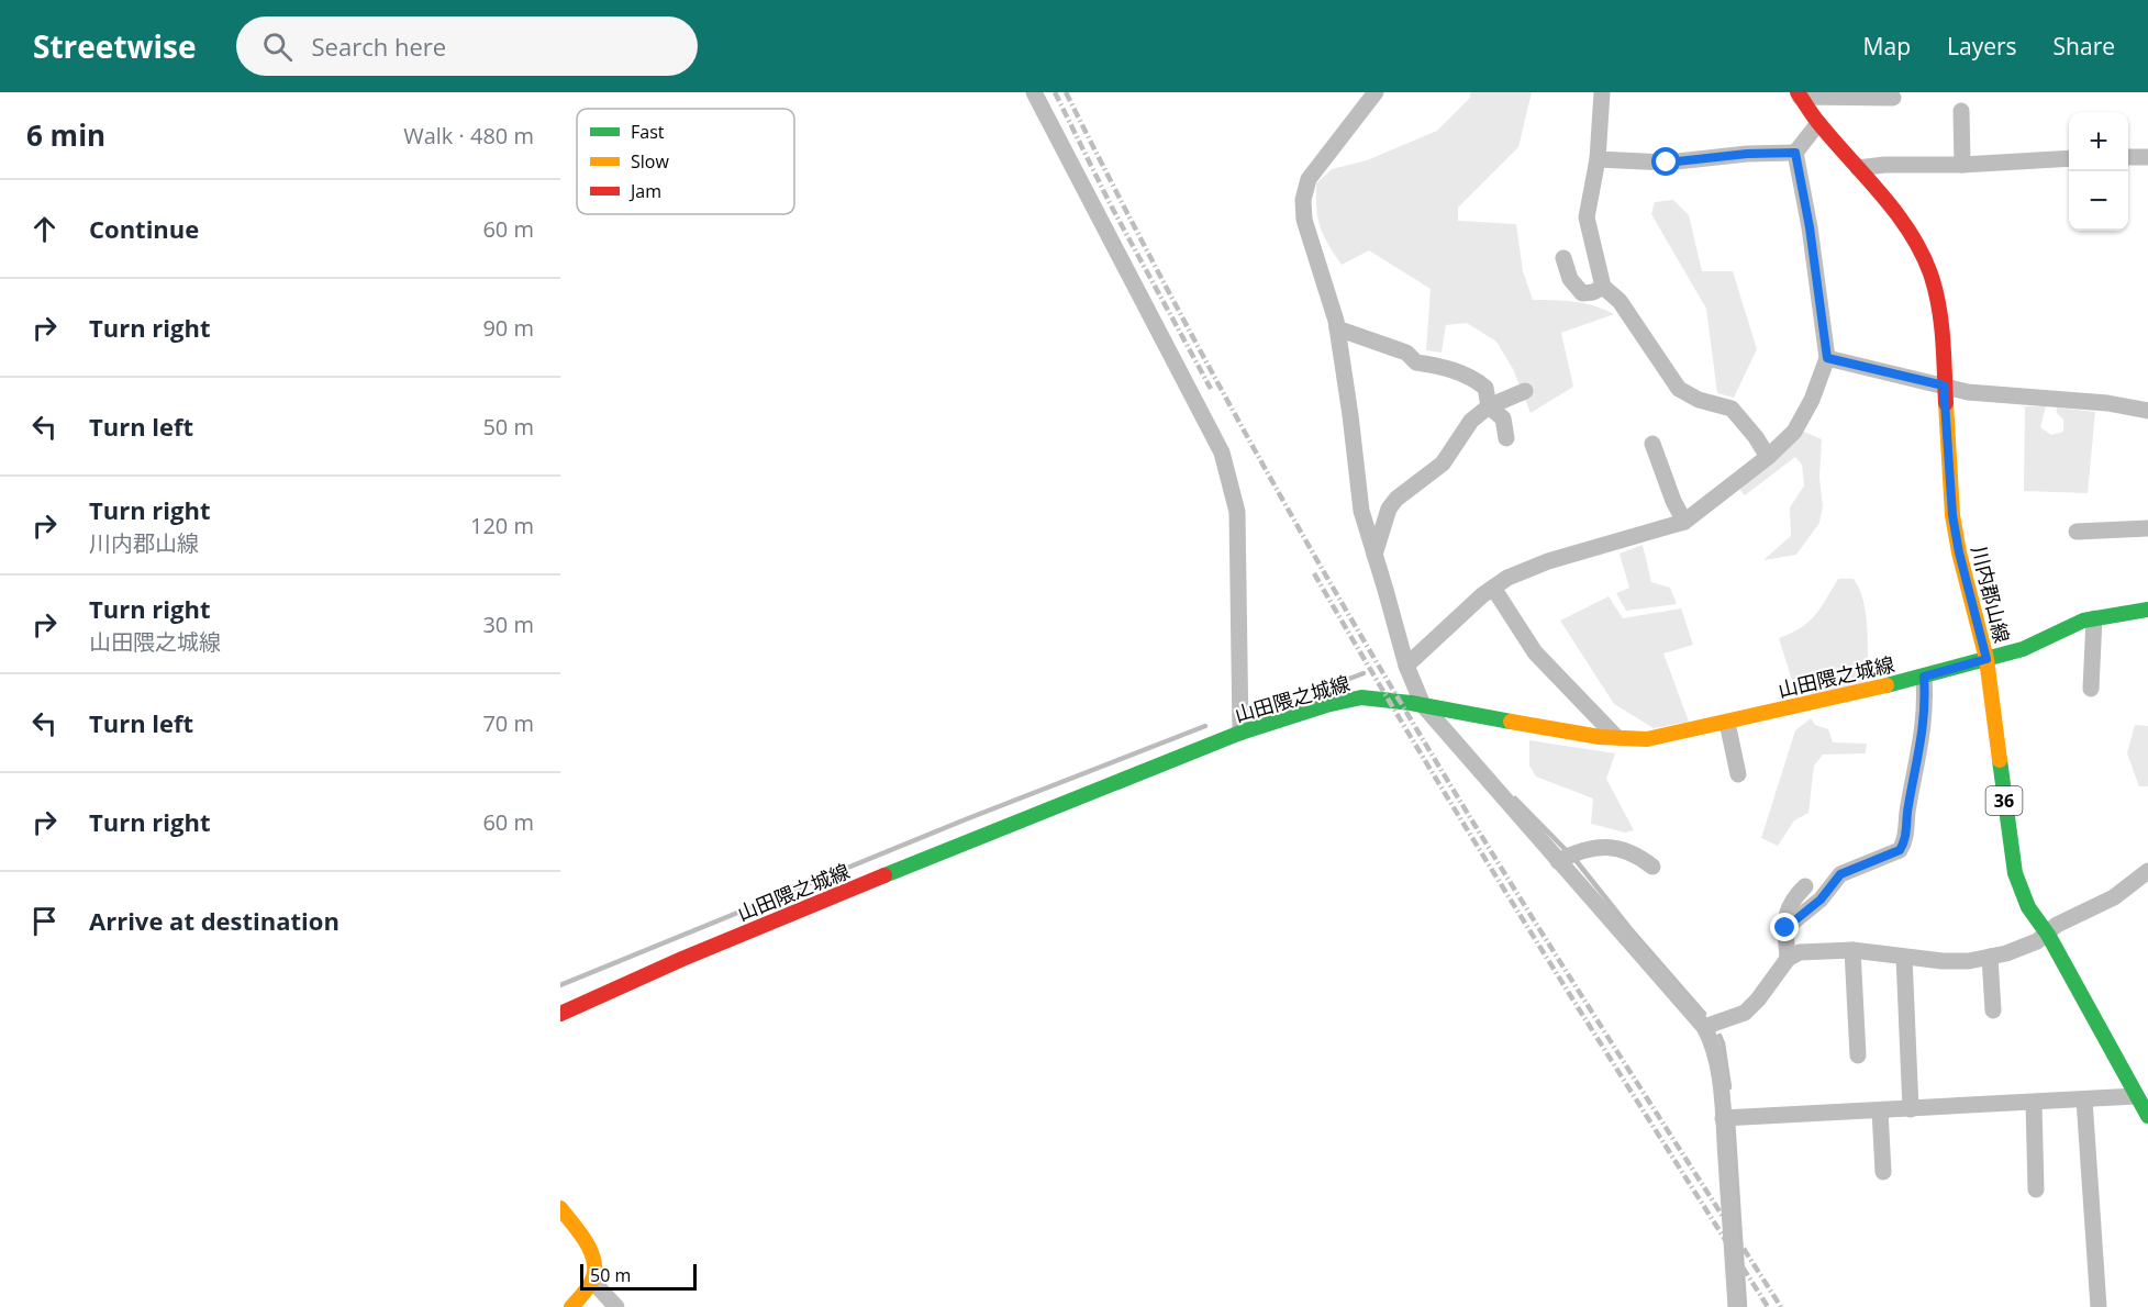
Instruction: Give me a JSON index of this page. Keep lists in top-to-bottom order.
{
  "streets": {
    "main road": ["川内郡山線", "山田隈之城線", "36"]
  },
  "crossings": [
    ["川内郡山線", "山田隈之城線"]
  ],
  "legend": ["Fast", "Slow", "Jam"],
  "scale_bar": "50 m",
  "page": {
    "header": "Streetwise",
    "search": "Search here",
    "nav": ["Map", "Layers", "Share"],
    "heading": ["6 min", "Walk · 480 m"],
    "map_buttons": ["+", "−"],
    "list": [
      ["Continue", "60 m"],
      ["Turn right", "90 m"],
      ["Turn left", "50 m"],
      ["Turn right", "川内郡山線", "120 m"],
      ["Turn right", "山田隈之城線", "30 m"],
      ["Turn left", "70 m"],
      ["Turn right", "60 m"],
      "Arrive at destination"
    ],
    "scale": "50 m"
  }
}
